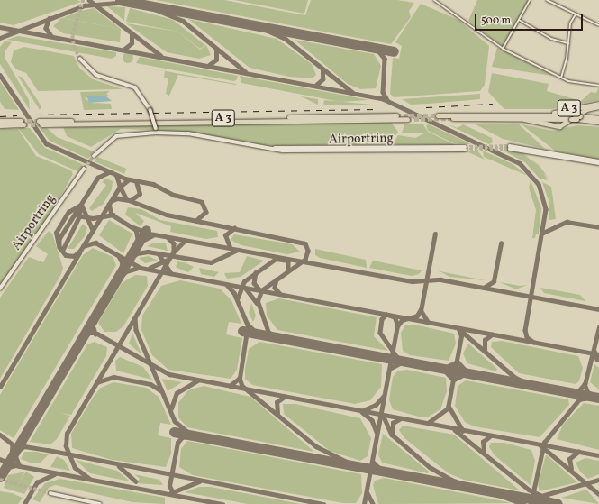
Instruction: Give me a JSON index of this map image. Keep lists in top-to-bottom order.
{
  "streets": {
    "highway": ["A 3"],
    "street": ["Airportring"]
  },
  "scale_bar": "500 m"
}
